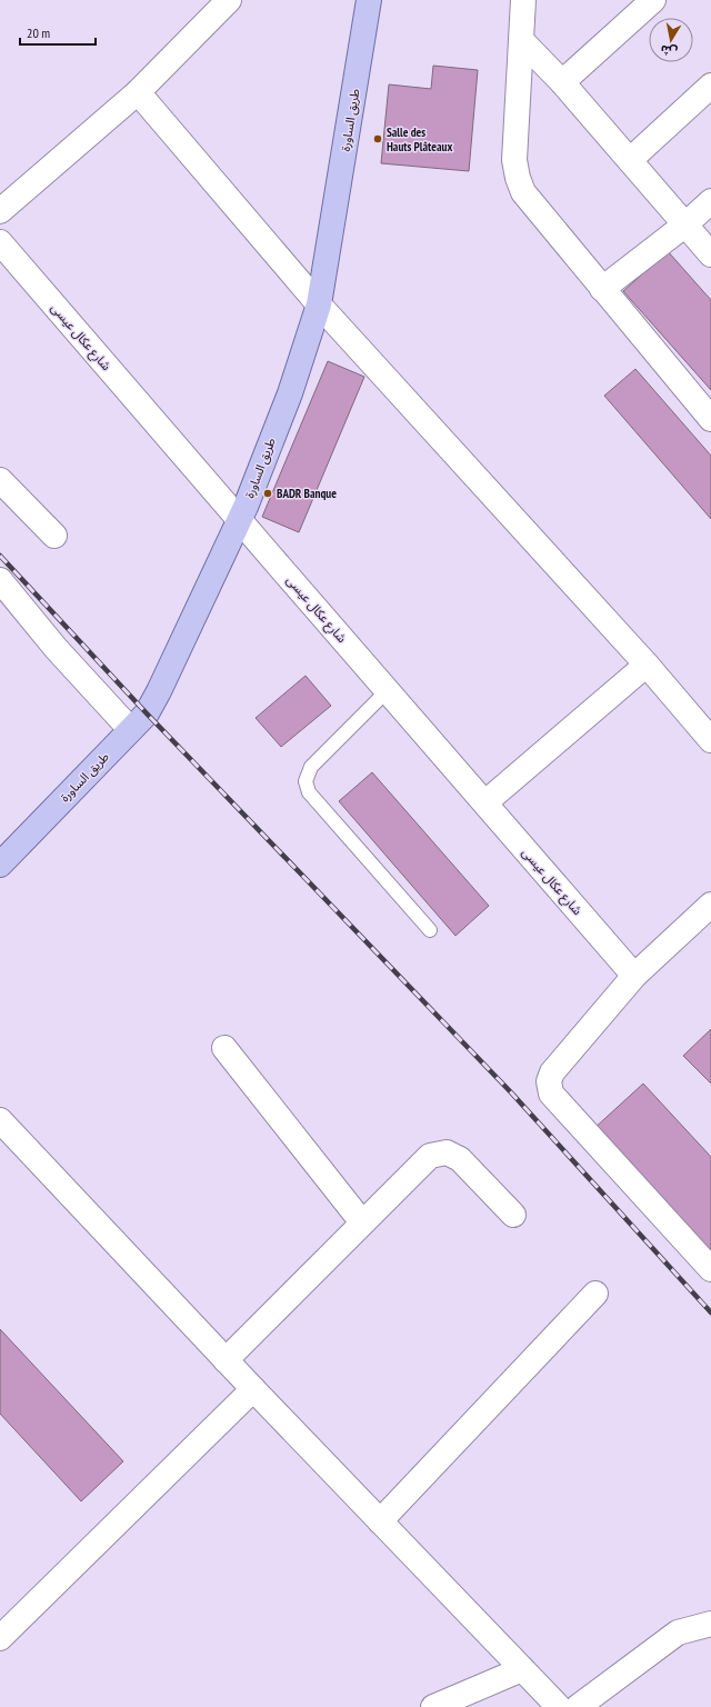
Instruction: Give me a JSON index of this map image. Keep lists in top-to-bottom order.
{
  "streets": {
    "main road": ["طريق الساورة"],
    "street": ["شارع عكال عيسى"]
  },
  "crossings": [
    ["طريق الساورة", "شارع عكال عيسى"]
  ],
  "places": ["Salle des Hauts Plâteaux", "BADR Banque"],
  "scale_bar": "20 m",
  "north": "bottom"
}
